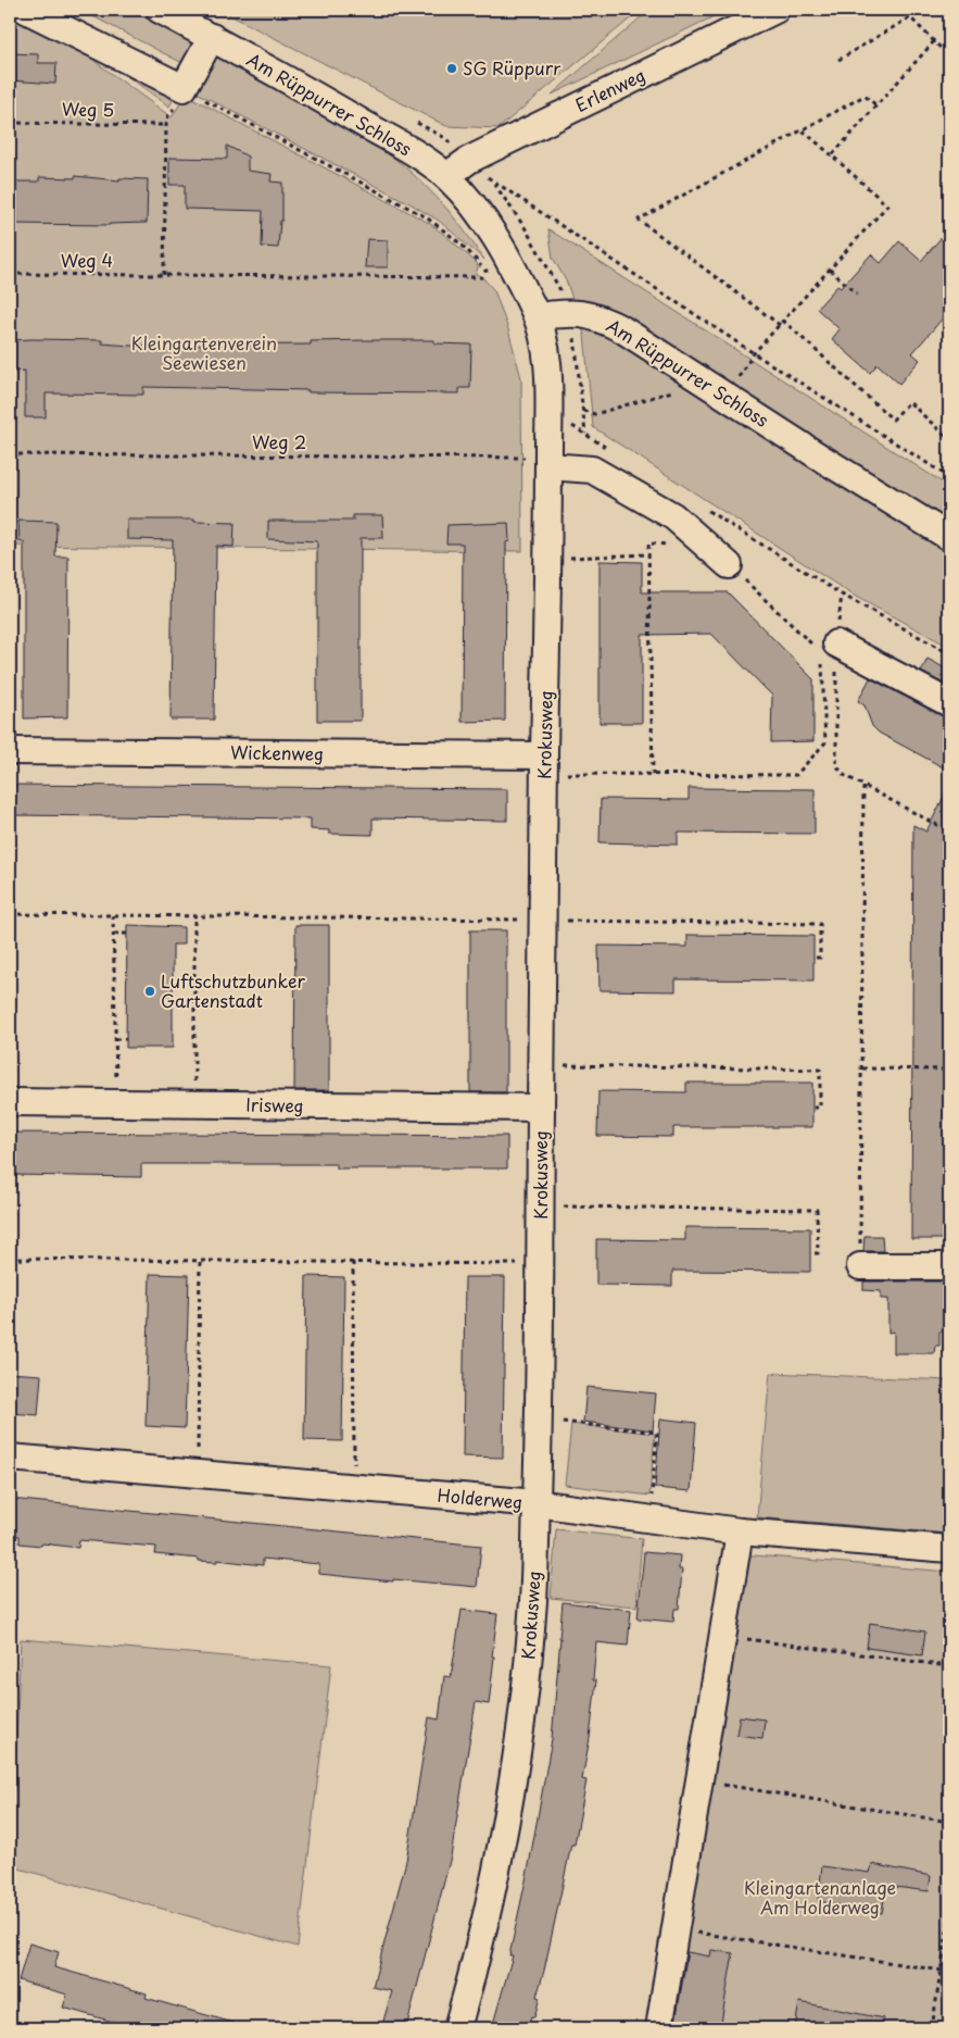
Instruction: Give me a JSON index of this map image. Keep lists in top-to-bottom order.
{
  "streets": {
    "street": [
      "Erlenweg",
      "Am Rüppurrer Schloss",
      "Krokusweg",
      "Wickenweg",
      "Irisweg",
      "Holderweg"
    ],
    "path": ["Weg 5", "Weg 4", "Weg 2"]
  },
  "crossings": [
    ["Erlenweg", "Am Rüppurrer Schloss"],
    ["Am Rüppurrer Schloss", "Krokusweg"],
    ["Weg 2", "Krokusweg"],
    ["Krokusweg", "Wickenweg"],
    ["Krokusweg", "Irisweg"],
    ["Krokusweg", "Holderweg"]
  ],
  "parks": ["Kleingartenverein Seewiesen", "Kleingartenanlage Am Holderweg"],
  "places": ["SG Rüppurr", "Luftschutzbunker Gartenstadt"]
}
